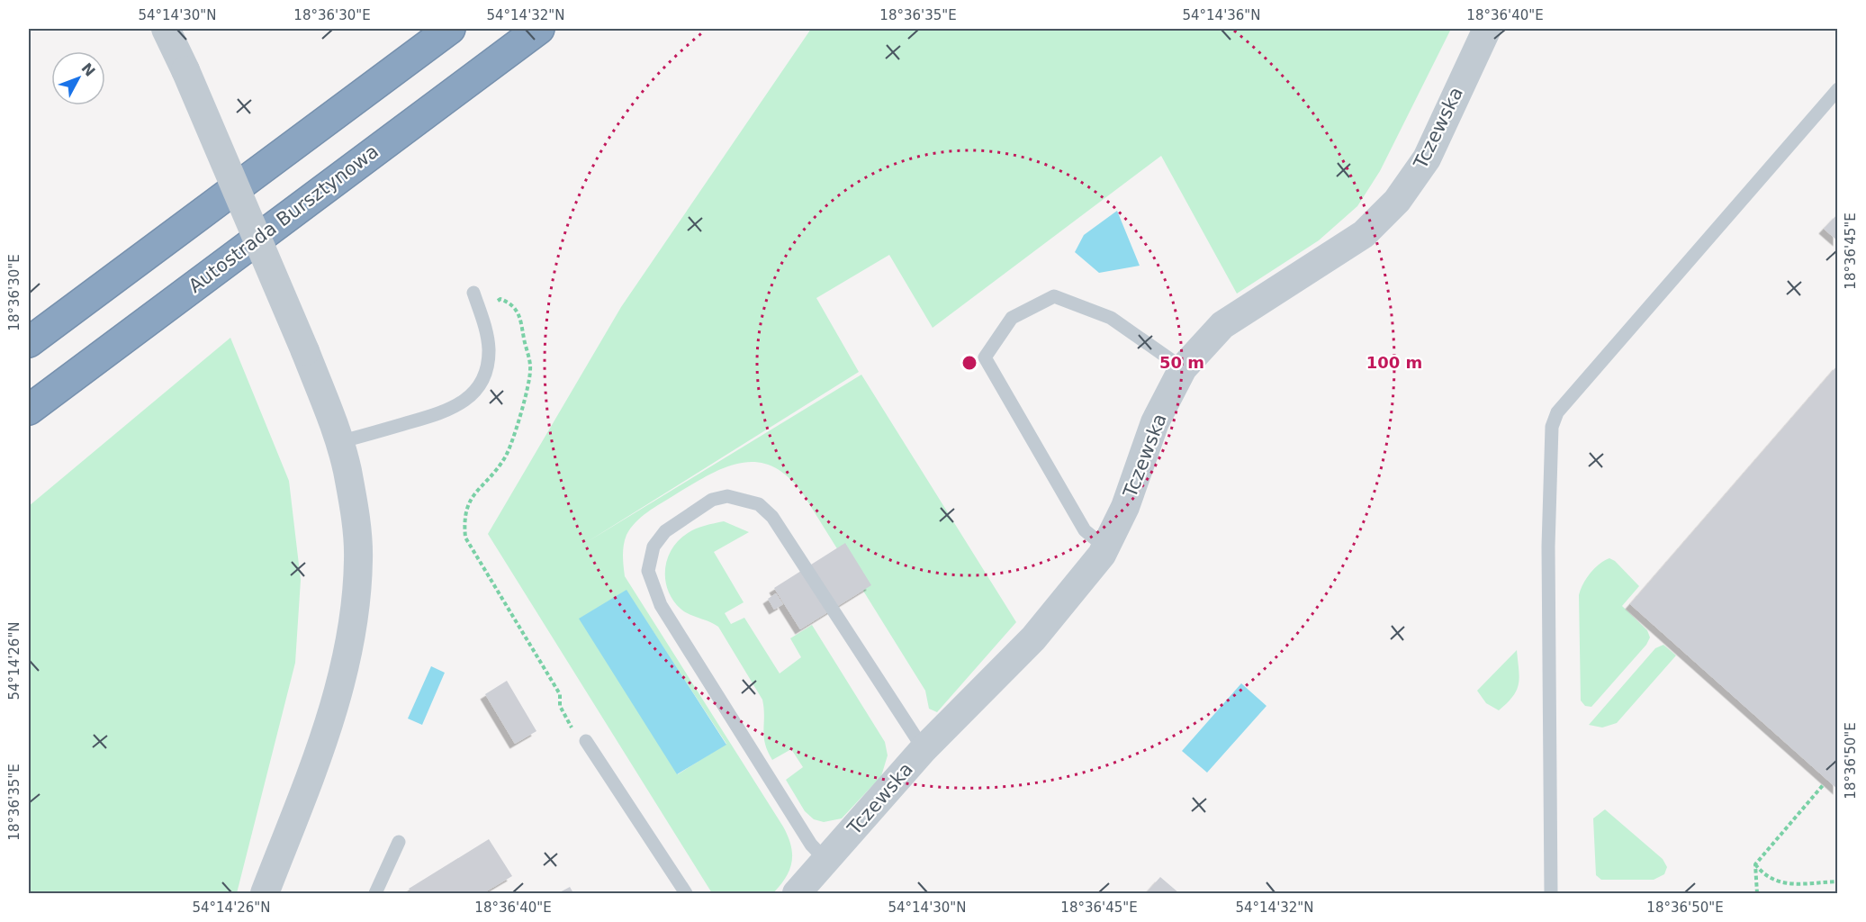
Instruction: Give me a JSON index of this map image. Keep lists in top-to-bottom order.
{
  "streets": {
    "highway": ["Autostrada Bursztynowa"],
    "street": ["Tczewska"]
  },
  "north": "top right",
  "coordinates": [
    "54°14'30\"N",
    "18°36'30\"E",
    "54°14'32\"N",
    "18°36'35\"E",
    "54°14'36\"N",
    "18°36'40\"E",
    "18°36'45\"E",
    "54°14'26\"N",
    "18°36'50\"E"
  ],
  "rings": ["50 m", "100 m"]
}
